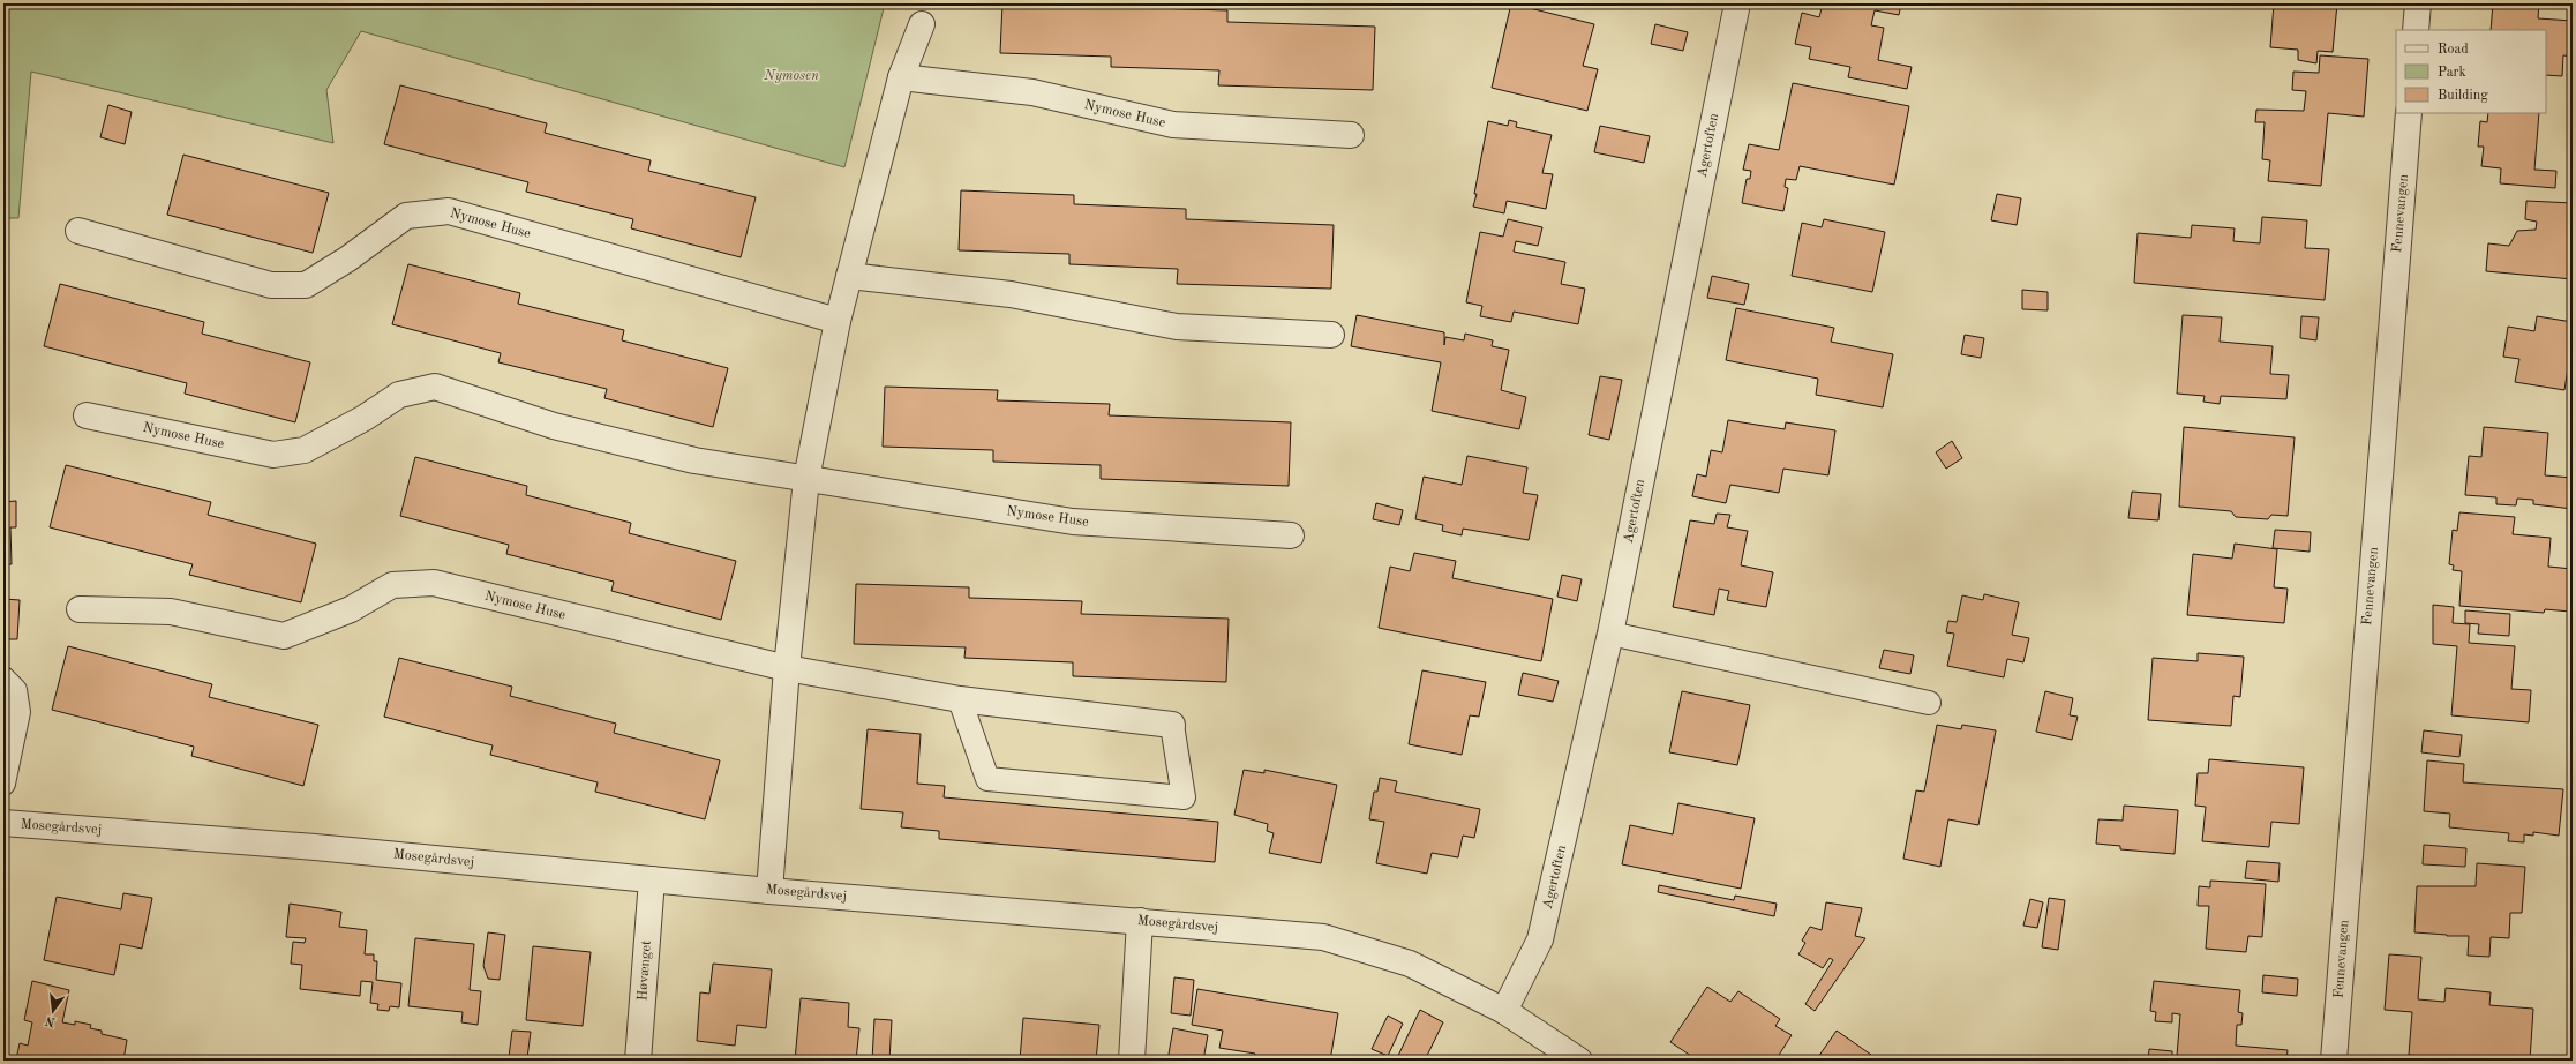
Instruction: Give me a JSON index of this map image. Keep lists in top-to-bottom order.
{
  "streets": {
    "street": [
      "Nymose Huse",
      "Agertoften",
      "Fennevangen",
      "Mosegårdsvej",
      "Høvænget"
    ]
  },
  "crossings": [
    ["Agertoften", "Mosegårdsvej"],
    ["Mosegårdsvej", "Høvænget"]
  ],
  "parks": ["Nymosen"],
  "legend": ["Road", "Park", "Building"],
  "north": "bottom"
}
